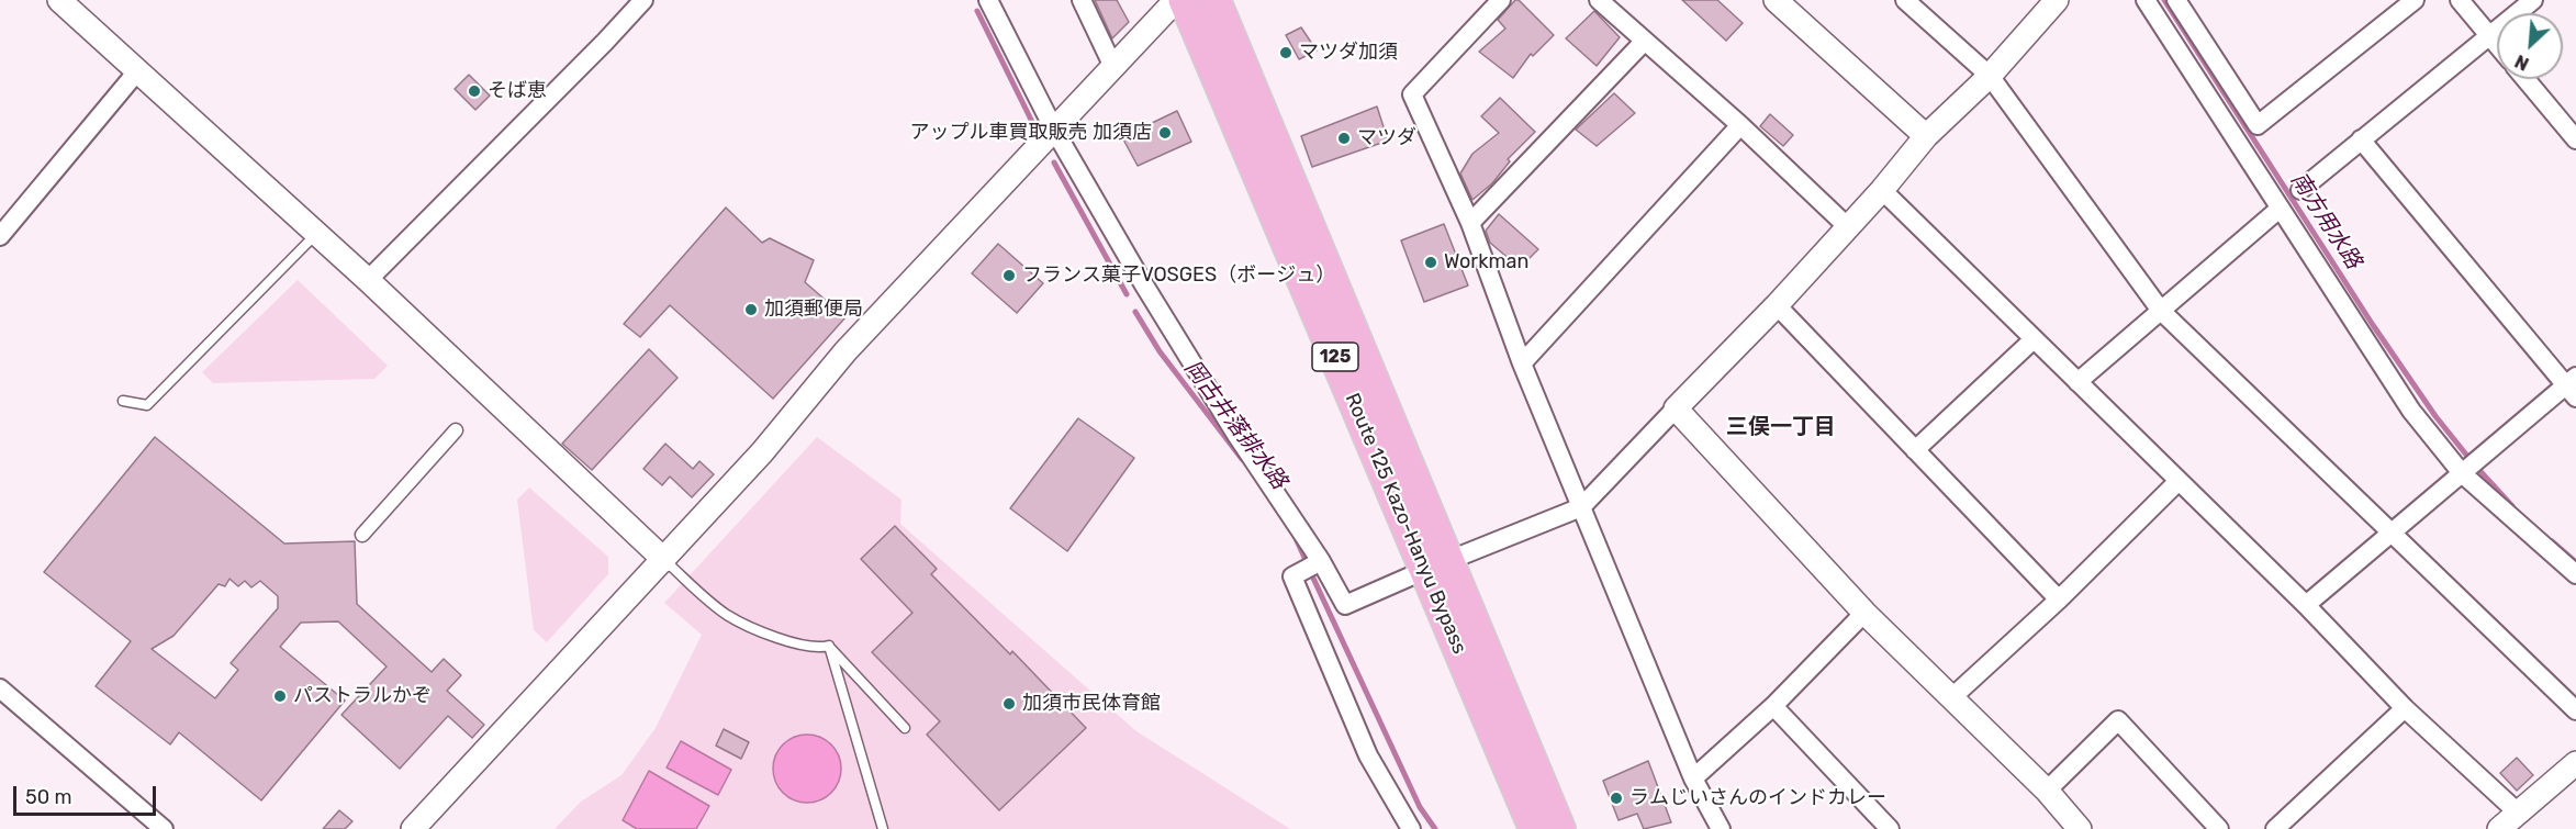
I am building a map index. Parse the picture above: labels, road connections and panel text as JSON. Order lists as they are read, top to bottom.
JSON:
{
  "streets": {
    "highway": ["125", "Route 125 Kazo-Hanyu Bypass"]
  },
  "districts": ["三俣一丁目"],
  "water": ["南方用水路", "岡古井落排水路"],
  "places": [
    "マツダ加須",
    "そば恵",
    "アップル車買取販売 加須店",
    "マツダ",
    "Workman",
    "フランス菓子VOSGES（ボージュ）",
    "加須郵便局",
    "パストラルかぞ",
    "加須市民体育館",
    "ラムじいさんのインドカレー"
  ],
  "scale_bar": "50 m",
  "north": "bottom left"
}
